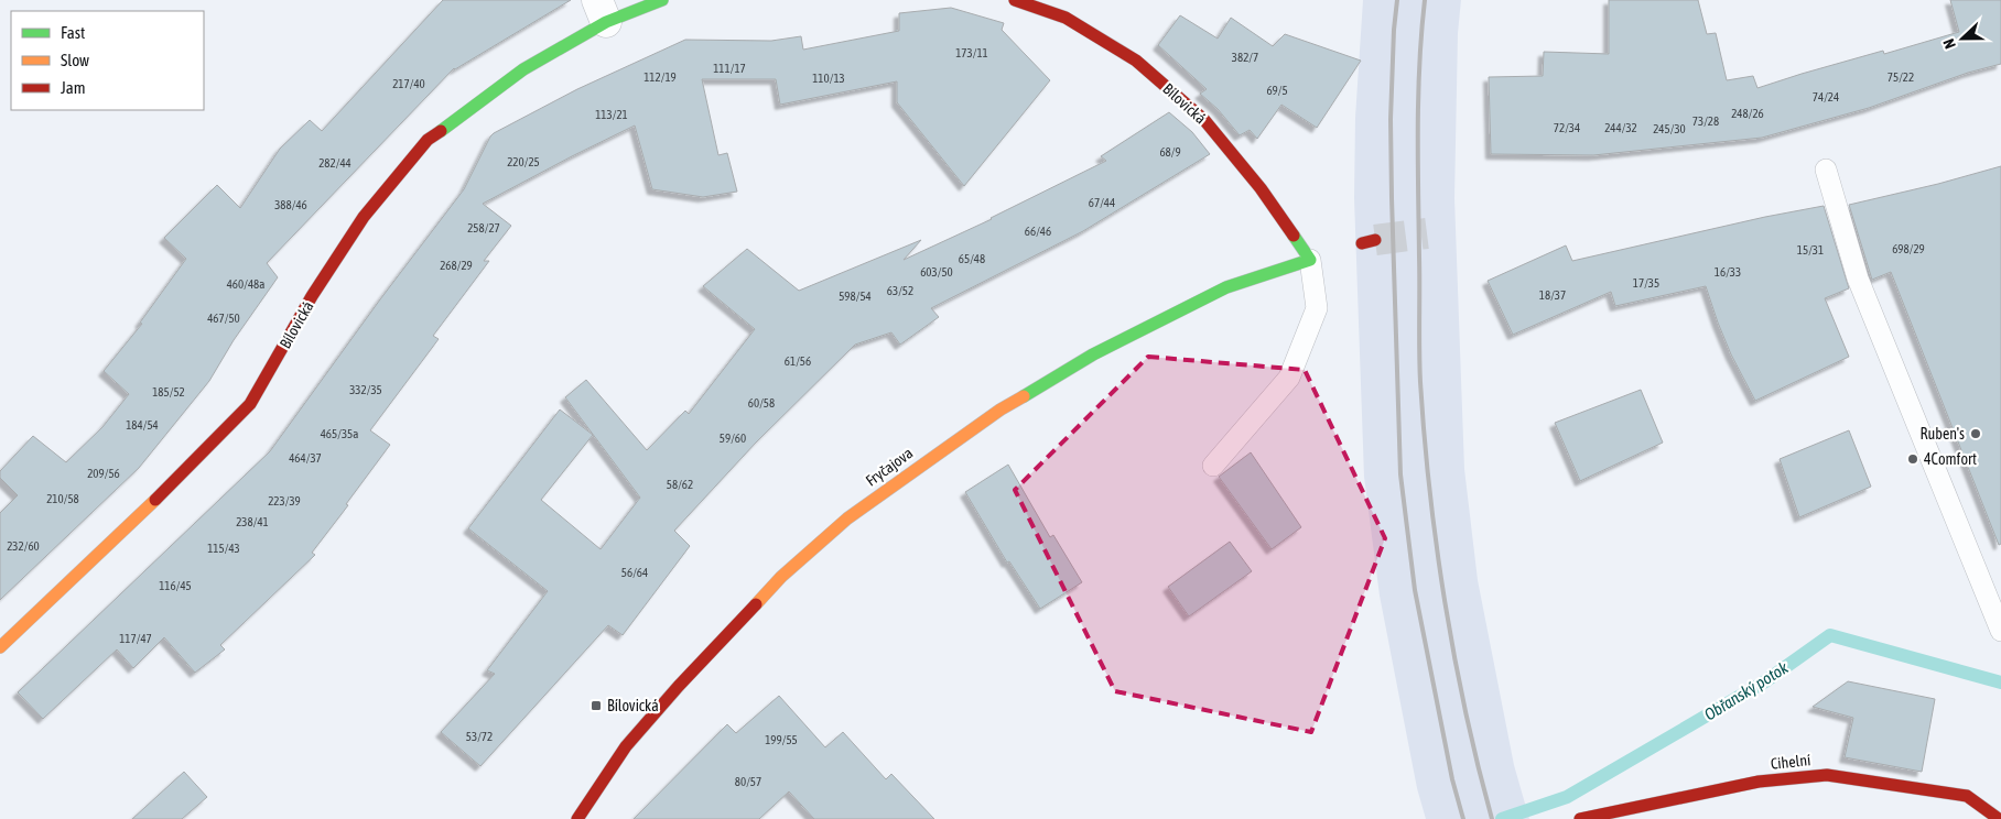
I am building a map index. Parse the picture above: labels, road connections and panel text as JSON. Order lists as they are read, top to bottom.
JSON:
{
  "streets": {
    "street": ["Bílovická", "Fryčajova", "Cihelní"]
  },
  "crossings": [
    ["Bílovická", "Fryčajova"]
  ],
  "water": ["Obřanský potok"],
  "places": {
    "other": ["Ruben's", "4Comfort"],
    "transit": ["Bílovická"]
  },
  "house_numbers": [
    "173/11",
    "382/7",
    "111/17",
    "112/19",
    "75/22",
    "110/13",
    "217/40",
    "69/5",
    "74/24",
    "248/26",
    "113/21",
    "73/28",
    "72/34",
    "244/32",
    "245/30",
    "68/9",
    "220/25",
    "282/44",
    "67/44",
    "388/46",
    "258/27",
    "66/46",
    "698/29",
    "15/31",
    "65/48",
    "268/29",
    "603/50",
    "16/33",
    "17/35",
    "460/48a",
    "63/52",
    "18/37",
    "598/54",
    "467/50",
    "61/56",
    "332/35",
    "185/52",
    "60/58",
    "184/54",
    "465/35a",
    "59/60",
    "464/37",
    "209/56",
    "58/62",
    "210/58",
    "223/39",
    "238/41",
    "232/60",
    "115/43",
    "56/64",
    "116/45",
    "117/47",
    "53/72",
    "199/55",
    "80/57"
  ],
  "legend": ["Fast", "Slow", "Jam"],
  "north": "left"
}
